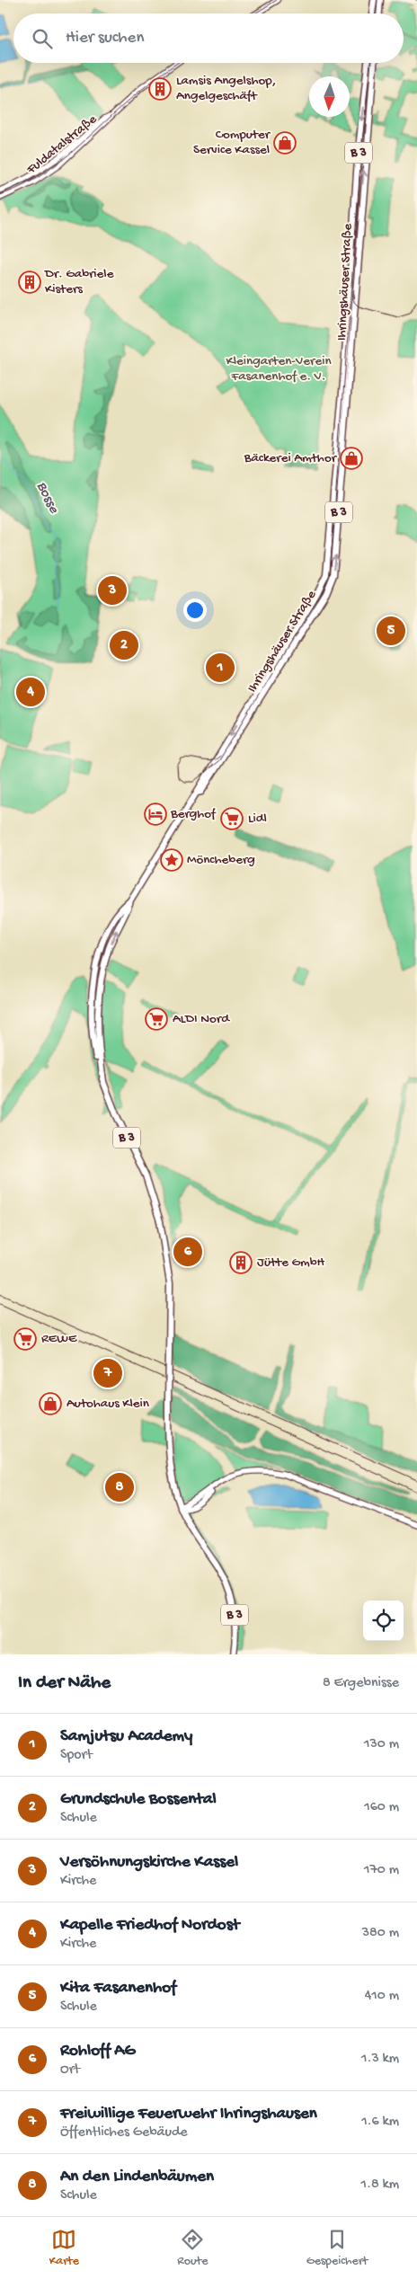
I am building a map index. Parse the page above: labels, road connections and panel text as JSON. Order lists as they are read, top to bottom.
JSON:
{
  "streets": {
    "main road": ["Fuldatalstraße", "B 3", "Ihringshäuser Straße"]
  },
  "crossings": [
    ["B 3", "Ihringshäuser Straße"]
  ],
  "water": ["Bosse"],
  "parks": ["Kleingarten-Verein Fasanenhof e. V."],
  "places": {
    "building": ["Lamsis Angelshop, Angelgeschäft", "Dr. Gabriele Kisters", "Jütte GmbH"],
    "shop": ["Computer Service Kassel", "Bäckerei Amthor", "Autohaus Klein"],
    "hotel": ["Berghof"],
    "supermarket": ["Lidl", "ALDI Nord", "REWE"],
    "place": ["Möncheberg"]
  },
  "north": "bottom",
  "page": {
    "search": "Hier suchen",
    "pins": [
      "3",
      "5",
      "2",
      "1",
      "4",
      "6",
      "7",
      "8"
    ],
    "heading": ["In der Nähe", "8 Ergebnisse"],
    "list": [
      {
        "mark": "1",
        "name": "Samjutsu Academy",
        "note": "Sport",
        "value": "130 m"
      },
      {
        "mark": "2",
        "name": "Grundschule Bossental",
        "note": "Schule",
        "value": "160 m"
      },
      {
        "mark": "3",
        "name": "Versöhnungskirche Kassel",
        "note": "Kirche",
        "value": "170 m"
      },
      {
        "mark": "4",
        "name": "Kapelle Friedhof Nordost",
        "note": "Kirche",
        "value": "380 m"
      },
      {
        "mark": "5",
        "name": "Kita Fasanenhof",
        "note": "Schule",
        "value": "410 m"
      },
      {
        "mark": "6",
        "name": "Rohloff AG",
        "note": "Ort",
        "value": "1.3 km"
      },
      {
        "mark": "7",
        "name": "Freiwillige Feuerwehr Ihringshausen",
        "note": "Öffentliches Gebäude",
        "value": "1.6 km"
      },
      {
        "mark": "8",
        "name": "An den Lindenbäumen",
        "note": "Schule",
        "value": "1.8 km"
      }
    ],
    "nav": ["Karte", "Route", "Gespeichert"]
  }
}
